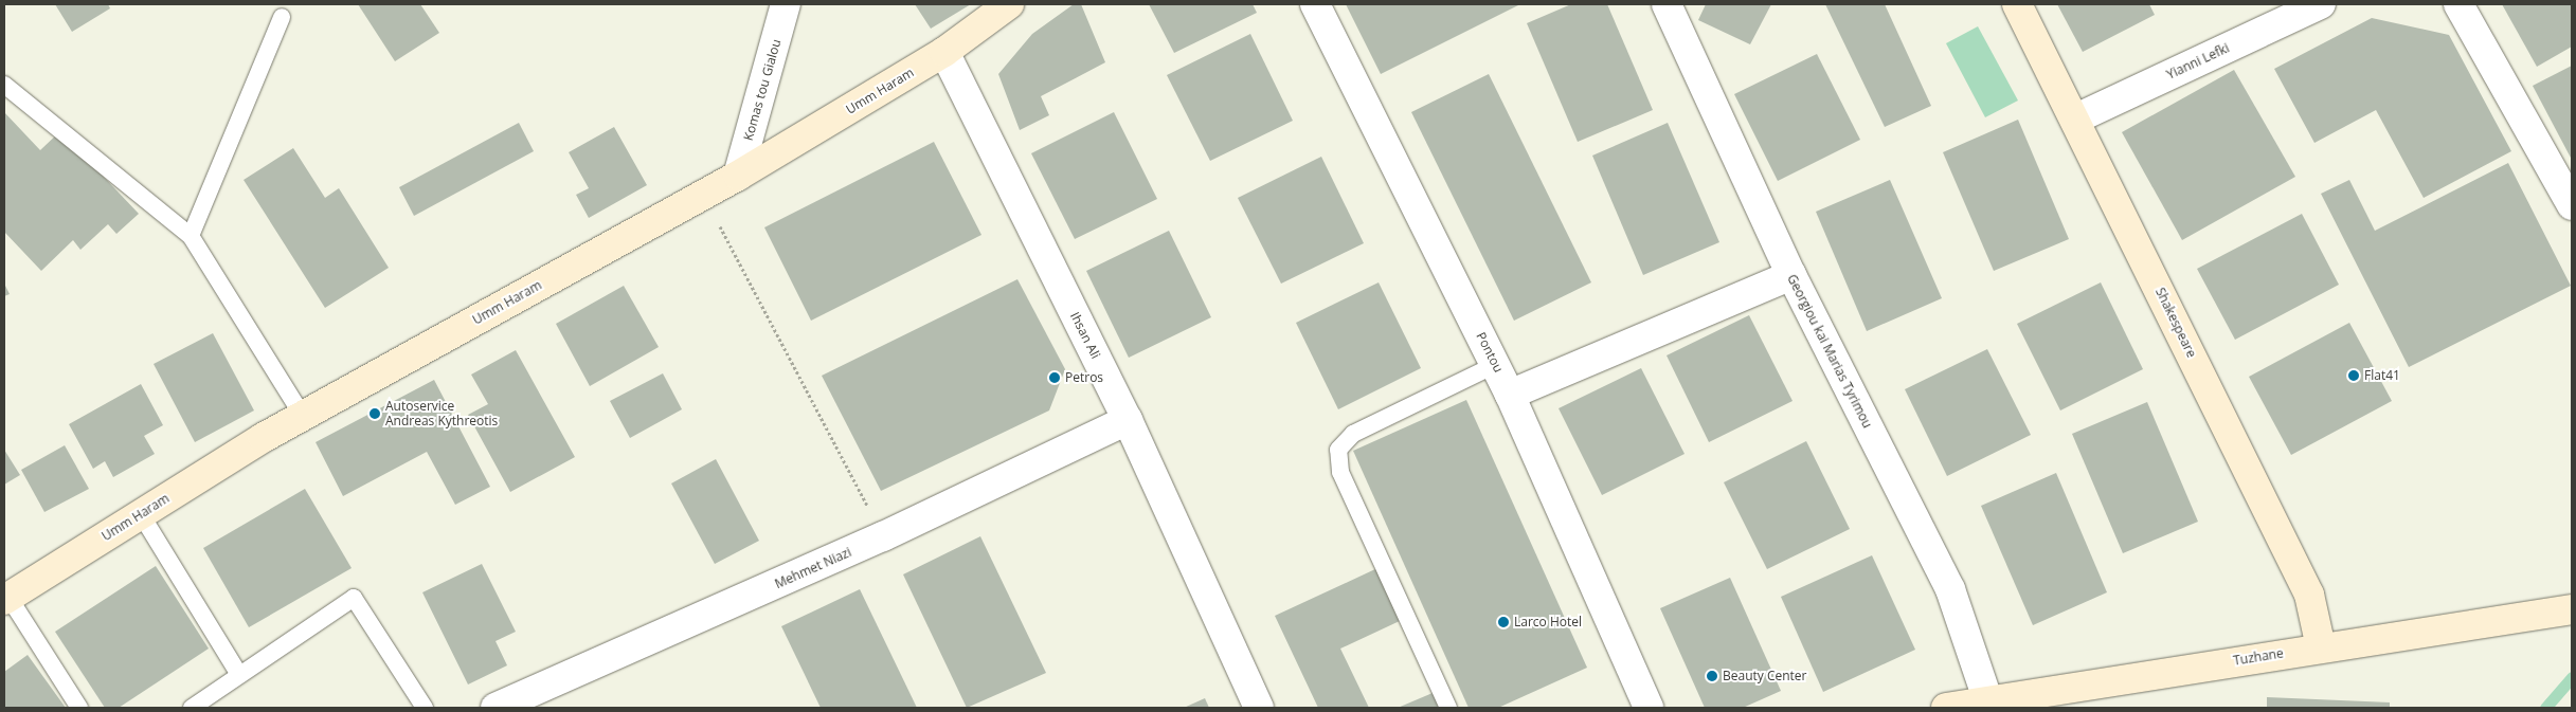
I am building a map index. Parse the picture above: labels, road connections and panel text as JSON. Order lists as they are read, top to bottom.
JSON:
{
  "streets": {
    "street": [
      "Yianni Lefki",
      "Komas tou Gialou",
      "Umm Haram",
      "Shakespeare",
      "Ihsan Ali",
      "Georgiou kai Marias Tyrimou",
      "Pontou",
      "Mehmet Niazi",
      "Tuzhane"
    ]
  },
  "crossings": [
    ["Yianni Lefki", "Shakespeare"],
    ["Komas tou Gialou", "Umm Haram"],
    ["Umm Haram", "Ihsan Ali"],
    ["Shakespeare", "Tuzhane"],
    ["Ihsan Ali", "Mehmet Niazi"],
    ["Georgiou kai Marias Tyrimou", "Tuzhane"]
  ],
  "places": [
    "Flat41",
    "Petros",
    "Autoservice Andreas Kythreotis",
    "Larco Hotel",
    "Beauty Center"
  ]
}
